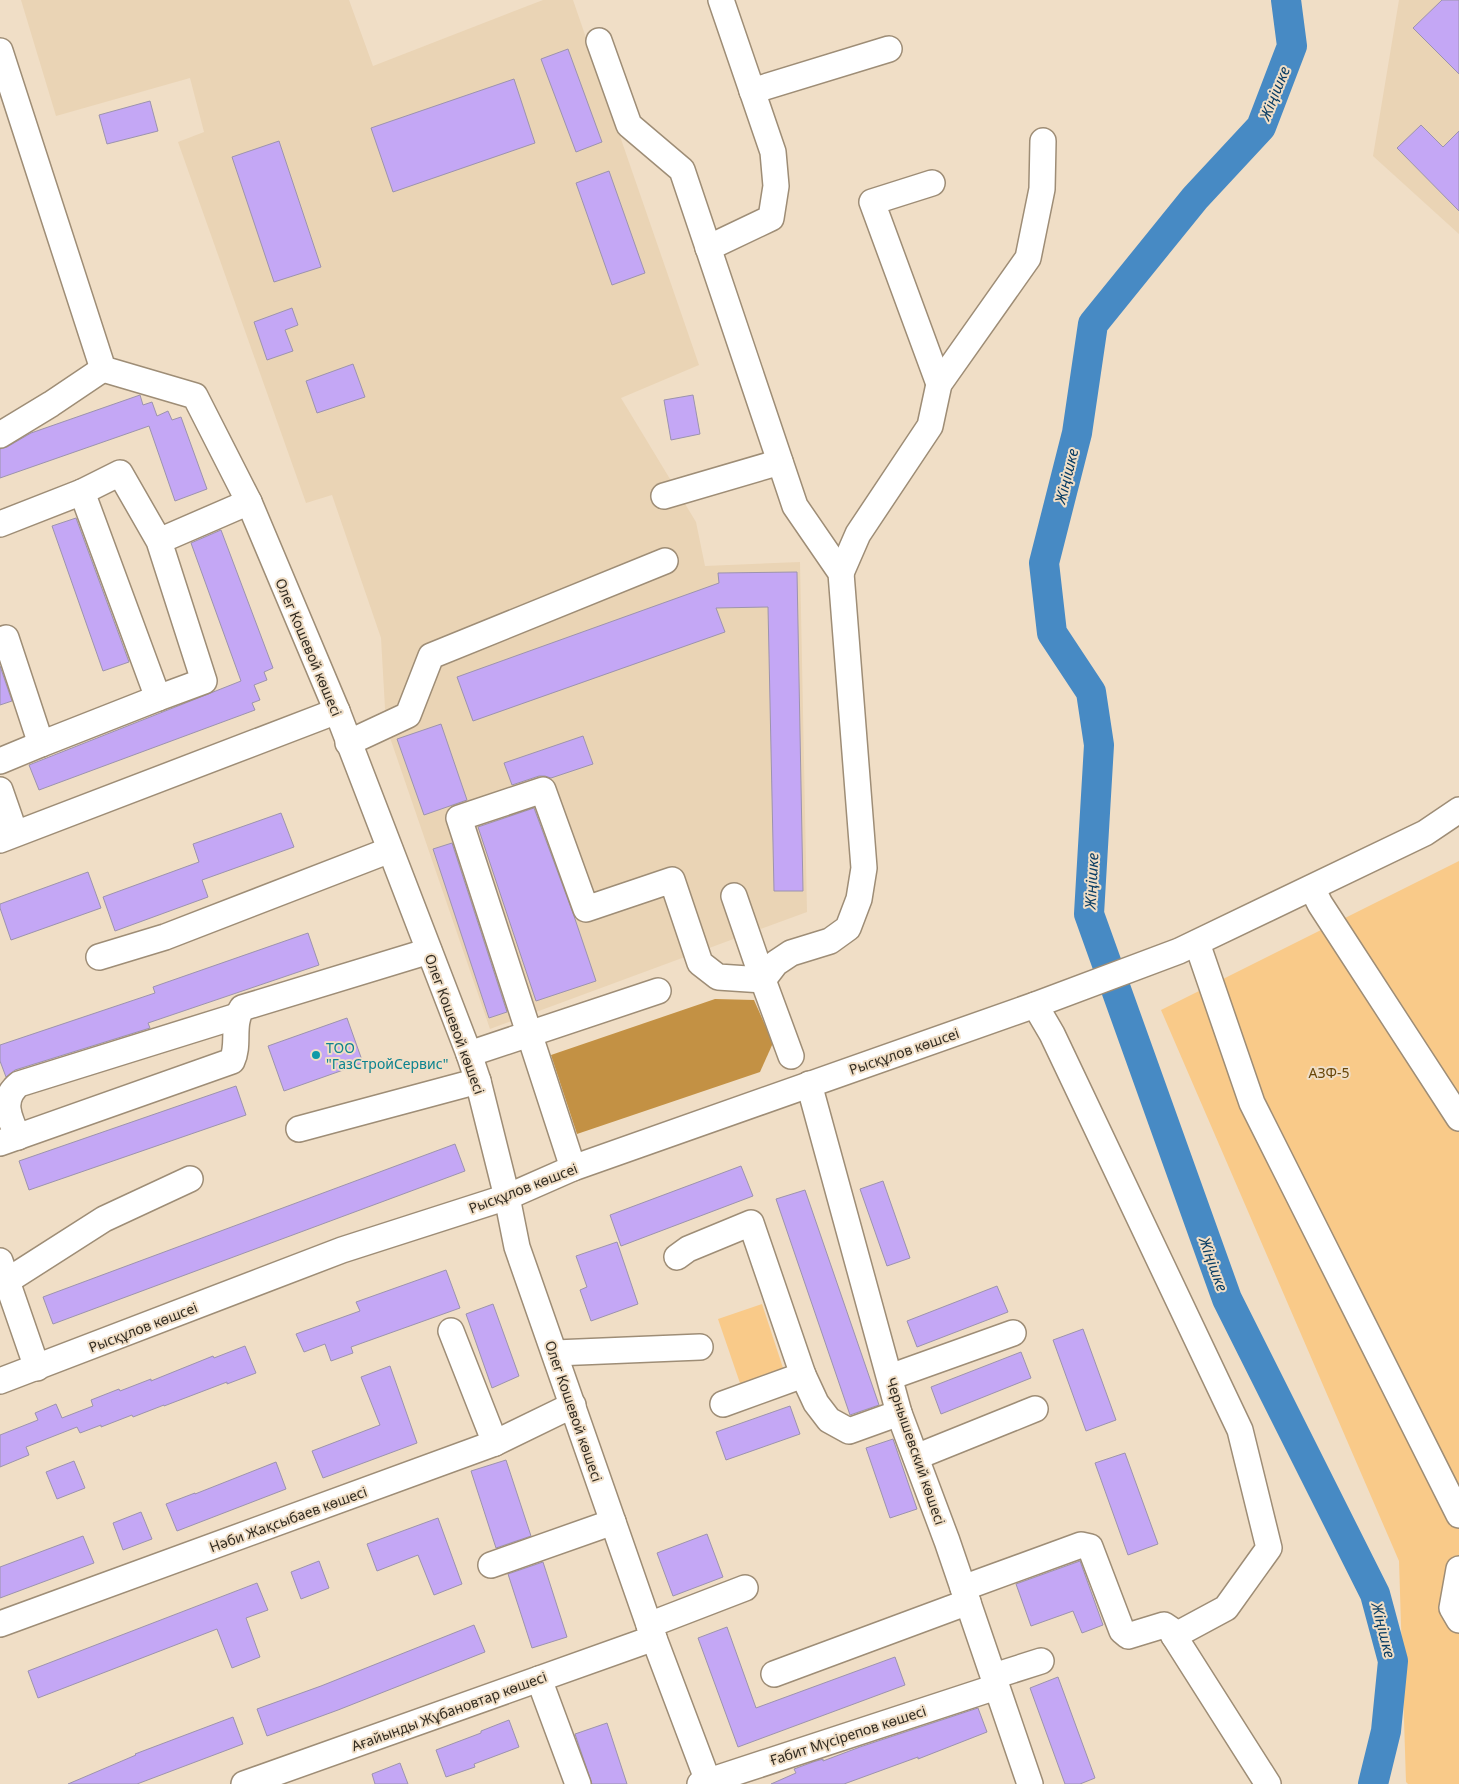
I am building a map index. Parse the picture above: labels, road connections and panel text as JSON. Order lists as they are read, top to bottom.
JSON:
{
  "streets": {
    "street": [
      "Олег Кошевой көшесі",
      "Рысқұлов көшсеі",
      "Чернышевский көшесі",
      "Нәби Жақсыбаев көшесі",
      "Ағайынды Жұбановтар көшесі",
      "Ғабит Мүсірепов көшесі"
    ]
  },
  "crossings": [
    ["Олег Кошевой көшесі", "Рысқұлов көшсеі"],
    ["Олег Кошевой көшесі", "Нәби Жақсыбаев көшесі"],
    ["Олег Кошевой көшесі", "Ағайынды Жұбановтар көшесі"],
    ["Олег Кошевой көшесі", "Ғабит Мүсірепов көшесі"],
    ["Рысқұлов көшсеі", "Чернышевский көшесі"],
    ["Чернышевский көшесі", "Ғабит Мүсірепов көшесі"]
  ],
  "water": ["Жіңішке"],
  "parks": ["АЗФ-5"],
  "places": ["ТОО \"ГазСтройСервис\""]
}
